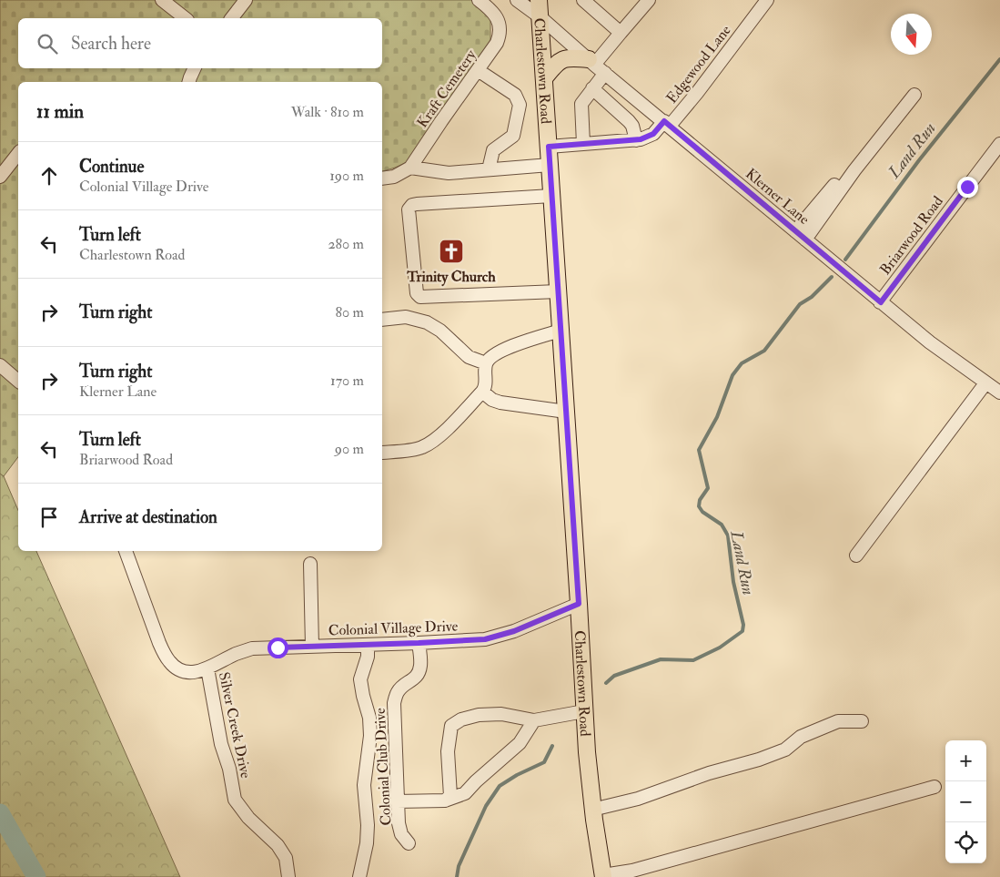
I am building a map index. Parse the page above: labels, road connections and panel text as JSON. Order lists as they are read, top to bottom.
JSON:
{
  "streets": {
    "main road": ["Charlestown Road"],
    "street": [
      "Edgewood Lane",
      "Kraft Cemetery",
      "Klerner Lane",
      "Briarwood Road",
      "Colonial Village Drive",
      "Silver Creek Drive",
      "Colonial Club Drive"
    ]
  },
  "crossings": [
    ["Edgewood Lane", "Klerner Lane"],
    ["Charlestown Road", "Klerner Lane"],
    ["Charlestown Road", "Colonial Village Drive"],
    ["Klerner Lane", "Briarwood Road"],
    ["Colonial Village Drive", "Silver Creek Drive"],
    ["Colonial Village Drive", "Colonial Club Drive"]
  ],
  "water": ["Land Run"],
  "places": {
    "church": ["Trinity Church"]
  },
  "north": "bottom",
  "page": {
    "search": "Search here",
    "heading": ["11 min", "Walk · 810 m"],
    "list": [
      ["Continue", "Colonial Village Drive", "190 m"],
      ["Turn left", "Charlestown Road", "280 m"],
      ["Turn right", "80 m"],
      ["Turn right", "Klerner Lane", "170 m"],
      ["Turn left", "Briarwood Road", "90 m"],
      "Arrive at destination"
    ],
    "map_buttons": ["+", "−"]
  }
}
